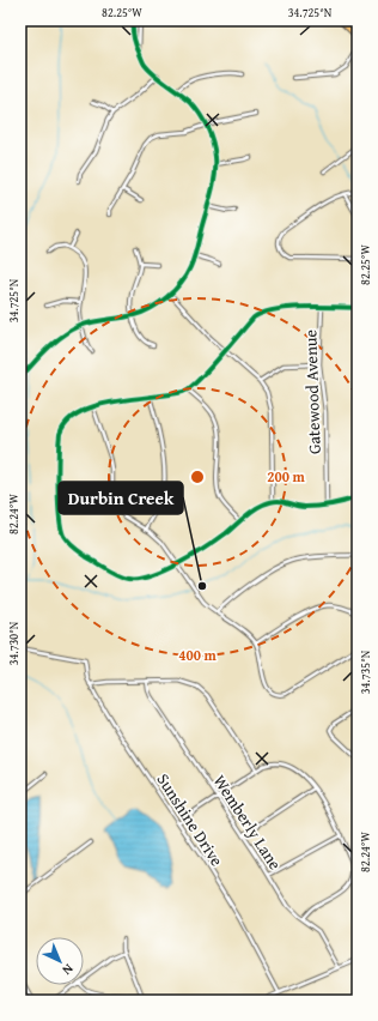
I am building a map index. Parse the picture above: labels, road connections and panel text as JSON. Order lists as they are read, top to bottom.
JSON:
{
  "streets": {
    "street": ["Gatewood Avenue", "Sunshine Drive", "Wemberly Lane"]
  },
  "places": ["Durbin Creek"],
  "north": "bottom right",
  "coordinates": [
    "82.25°W",
    "34.725°N",
    "82.24°W",
    "34.730°N",
    "34.735°N"
  ],
  "rings": ["200 m", "400 m"]
}
